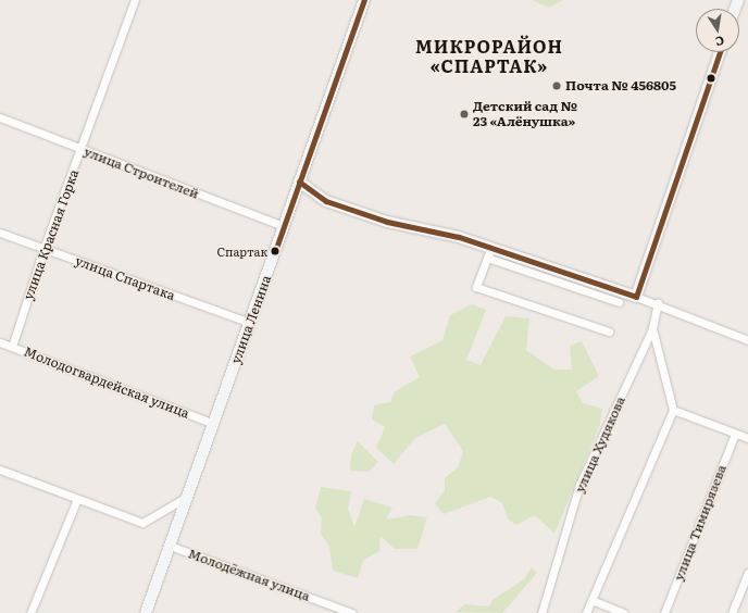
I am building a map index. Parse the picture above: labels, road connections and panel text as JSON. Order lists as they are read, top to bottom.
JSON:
{
  "streets": {
    "main road": ["улица Ленина"],
    "street": [
      "улица Строителей",
      "улица Красная Горка",
      "улица Спартака",
      "Молодогвардейская улица",
      "улица Худякова",
      "улица Тимирязева",
      "Молодёжная улица"
    ]
  },
  "crossings": [
    ["улица Строителей", "улица Красная Горка"],
    ["улица Строителей", "улица Ленина"],
    ["улица Красная Горка", "улица Спартака"],
    ["улица Красная Горка", "Молодогвардейская улица"],
    ["улица Спартака", "улица Ленина"],
    ["улица Ленина", "Молодогвардейская улица"],
    ["улица Ленина", "Молодёжная улица"]
  ],
  "districts": ["МИКРОРАЙОН «СПАРТАК»"],
  "places": ["Почта № 456805", "Детский сад № 23 «Алёнушка»", "Спартак"],
  "north": "bottom"
}
